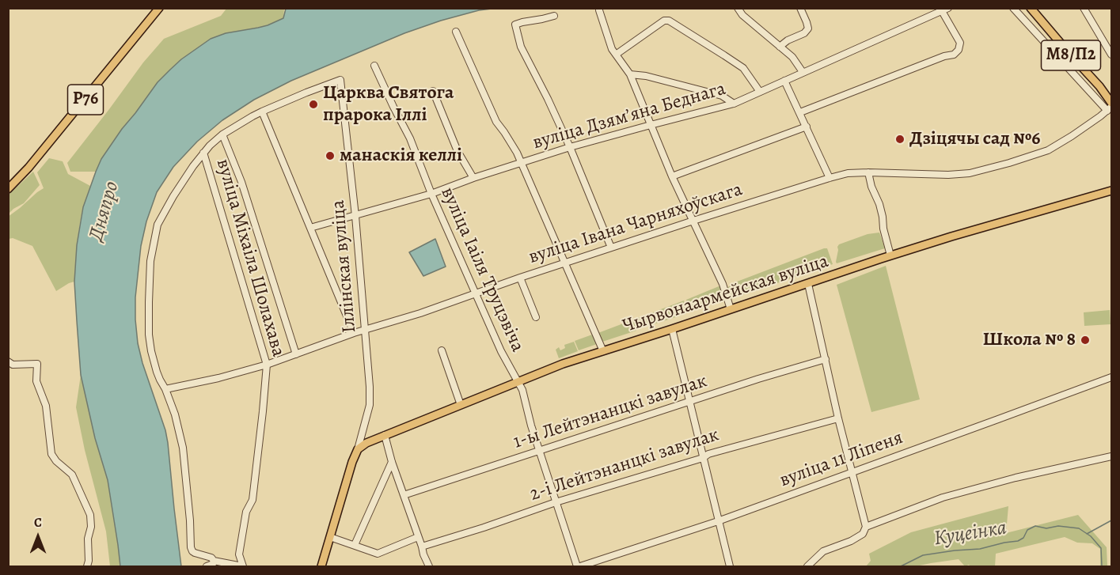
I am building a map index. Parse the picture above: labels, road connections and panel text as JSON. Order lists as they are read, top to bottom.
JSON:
{
  "streets": {
    "main road": ["М8/П2", "Р76", "Чырвонаармейская вуліца"],
    "street": [
      "вуліца Дзямʼяна Беднага",
      "вуліца Івана Чарняхоўскага",
      "вуліца Міхаіла Шолахава",
      "Іллінская вуліца",
      "вуліца Іаіля Труцэвіча",
      "1-ы Лейтэнанцкі завулак",
      "вуліца 11 Ліпеня",
      "2-і Лейтэнанцкі завулак"
    ]
  },
  "crossings": [
    ["М8/П2", "вуліца Івана Чарняхоўскага"],
    ["вуліца Дзямʼяна Беднага", "Іллінская вуліца"],
    ["вуліца Дзямʼяна Беднага", "вуліца Іаіля Труцэвіча"],
    ["вуліца Івана Чарняхоўскага", "вуліца Міхаіла Шолахава"],
    ["вуліца Івана Чарняхоўскага", "Іллінская вуліца"],
    ["вуліца Івана Чарняхоўскага", "вуліца Іаіля Труцэвіча"],
    ["Іллінская вуліца", "Чырвонаармейская вуліца"],
    ["вуліца Іаіля Труцэвіча", "Чырвонаармейская вуліца"],
    ["вуліца Іаіля Труцэвіча", "1-ы Лейтэнанцкі завулак"],
    ["вуліца Іаіля Труцэвіча", "вуліца 11 Ліпеня"],
    ["вуліца Іаіля Труцэвіча", "2-і Лейтэнанцкі завулак"]
  ],
  "water": ["Дняпро", "Куцеінка"],
  "places": [
    "Царква Святога прарока Іллі",
    "Дзіцячы сад №6",
    "манаскія келлі",
    "Школа № 8"
  ],
  "north": "top"
}
